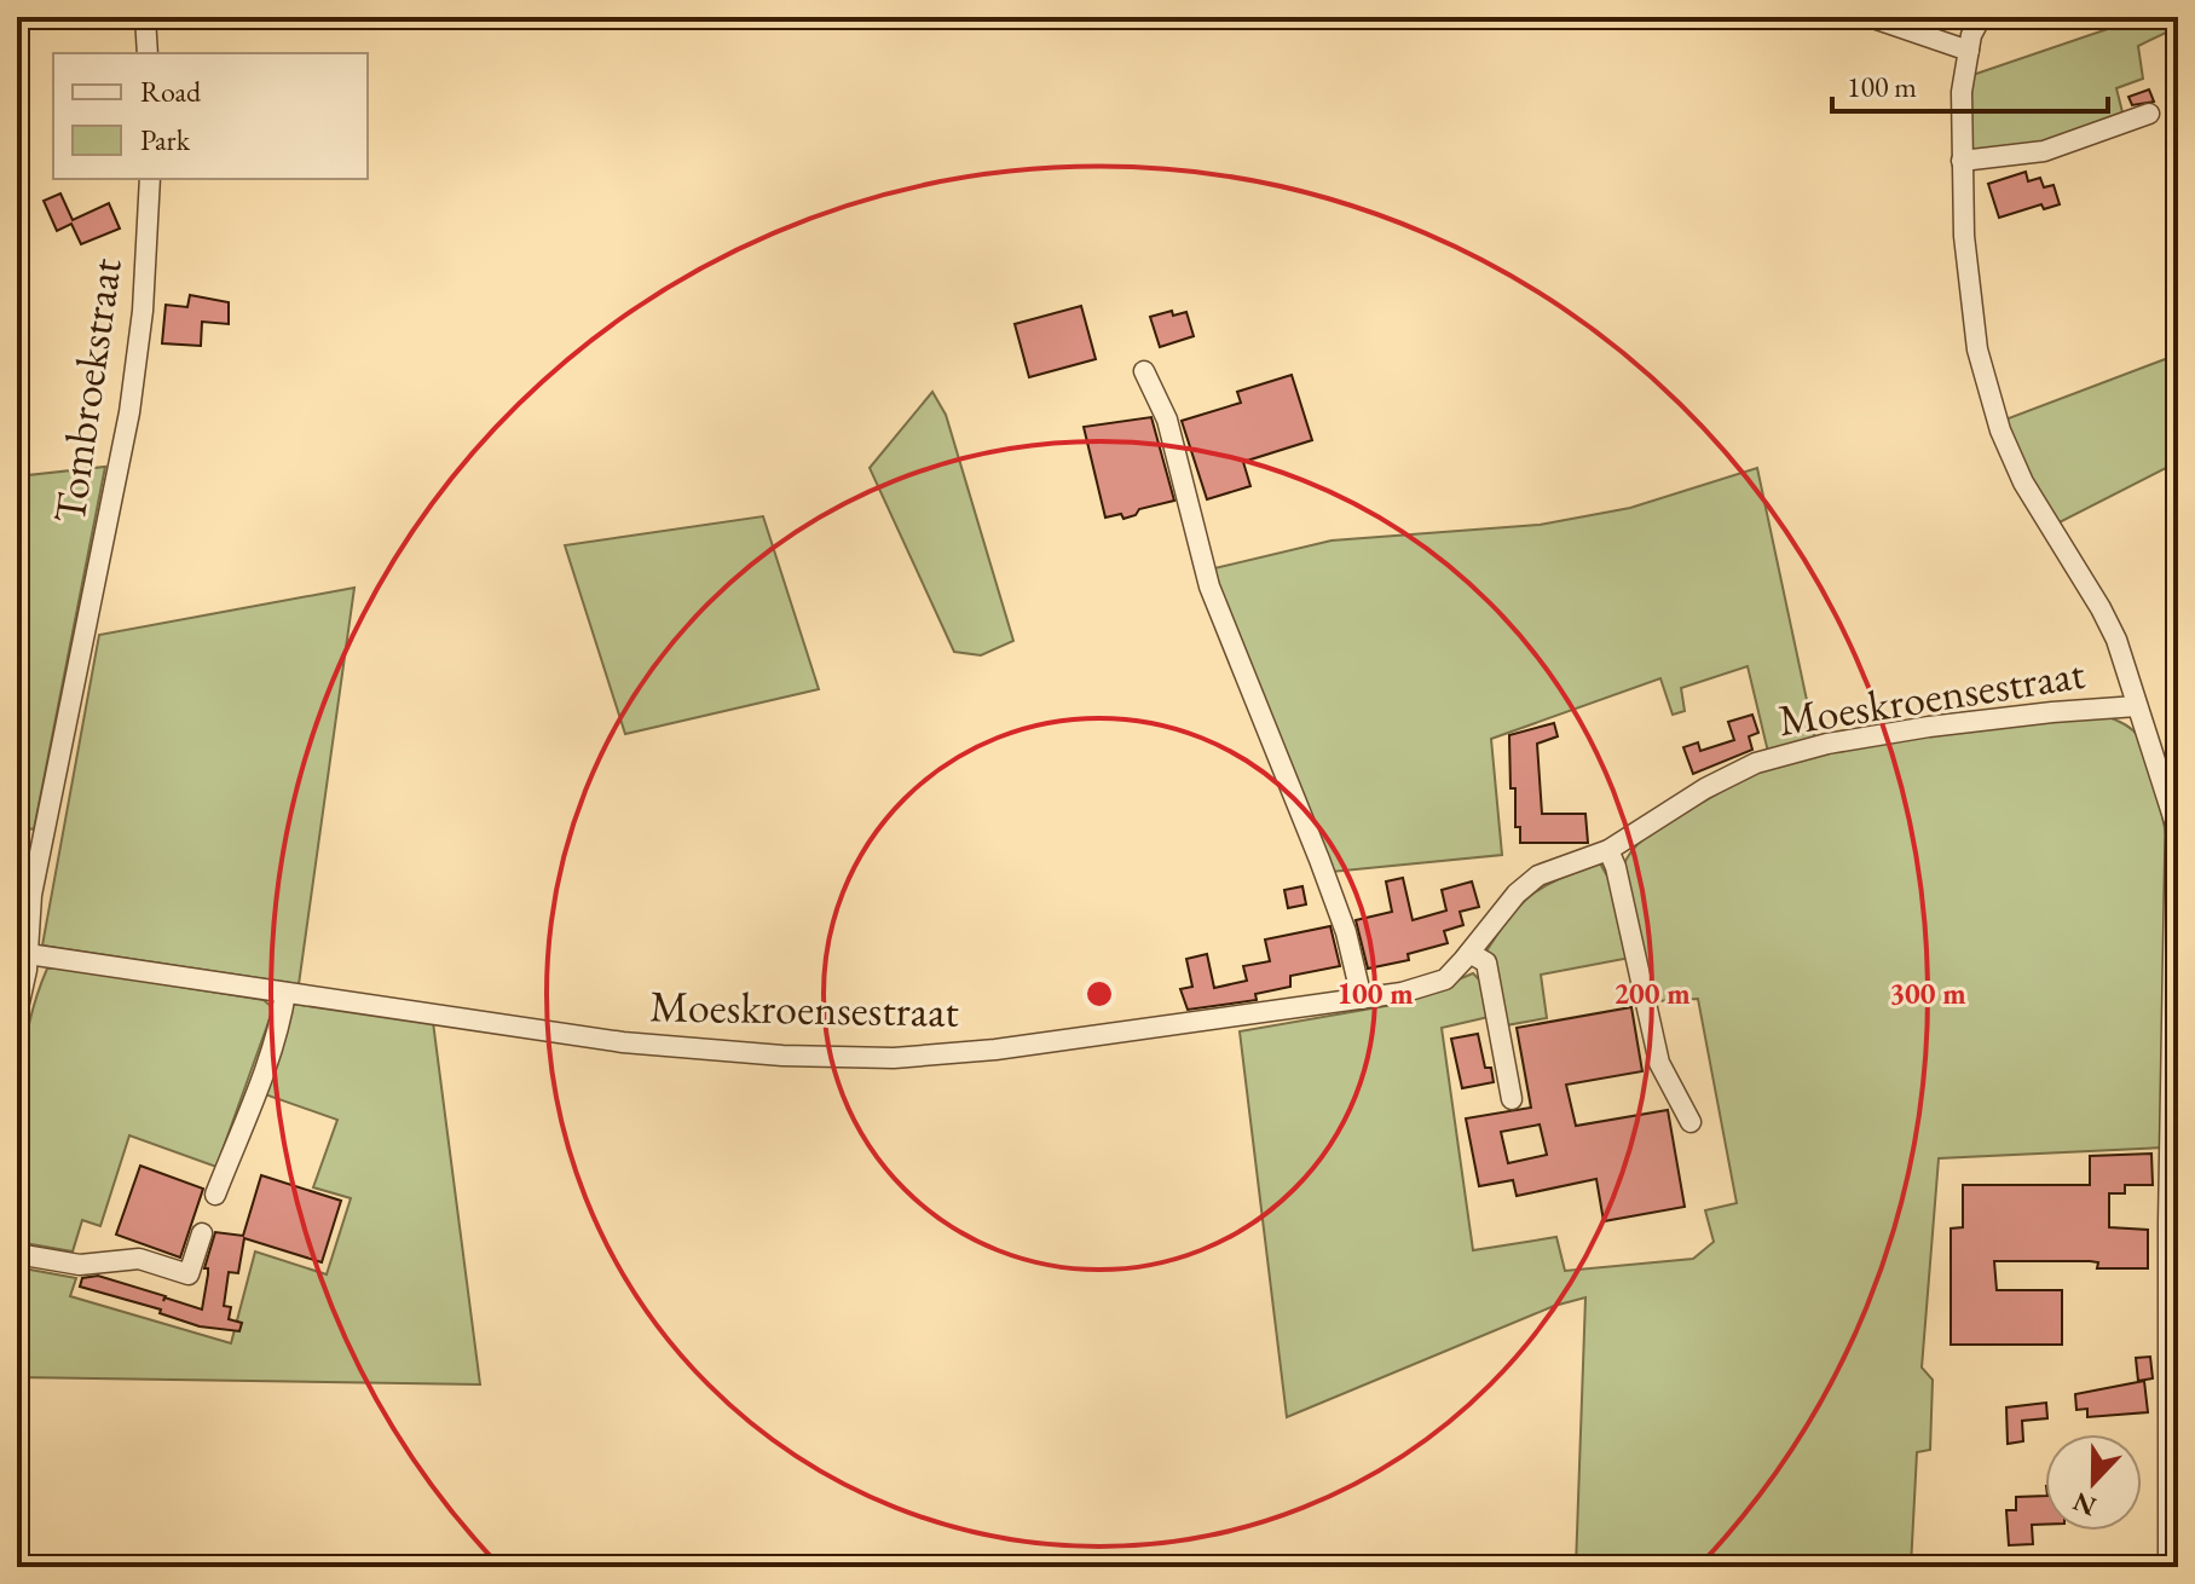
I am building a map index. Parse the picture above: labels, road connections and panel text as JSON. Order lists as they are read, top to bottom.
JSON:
{
  "streets": {
    "street": ["Tombroekstraat", "Moeskroensestraat"]
  },
  "crossings": [
    ["Tombroekstraat", "Moeskroensestraat"]
  ],
  "legend": ["Road", "Park"],
  "scale_bar": "100 m",
  "north": "bottom",
  "rings": ["100 m", "200 m", "300 m"]
}
